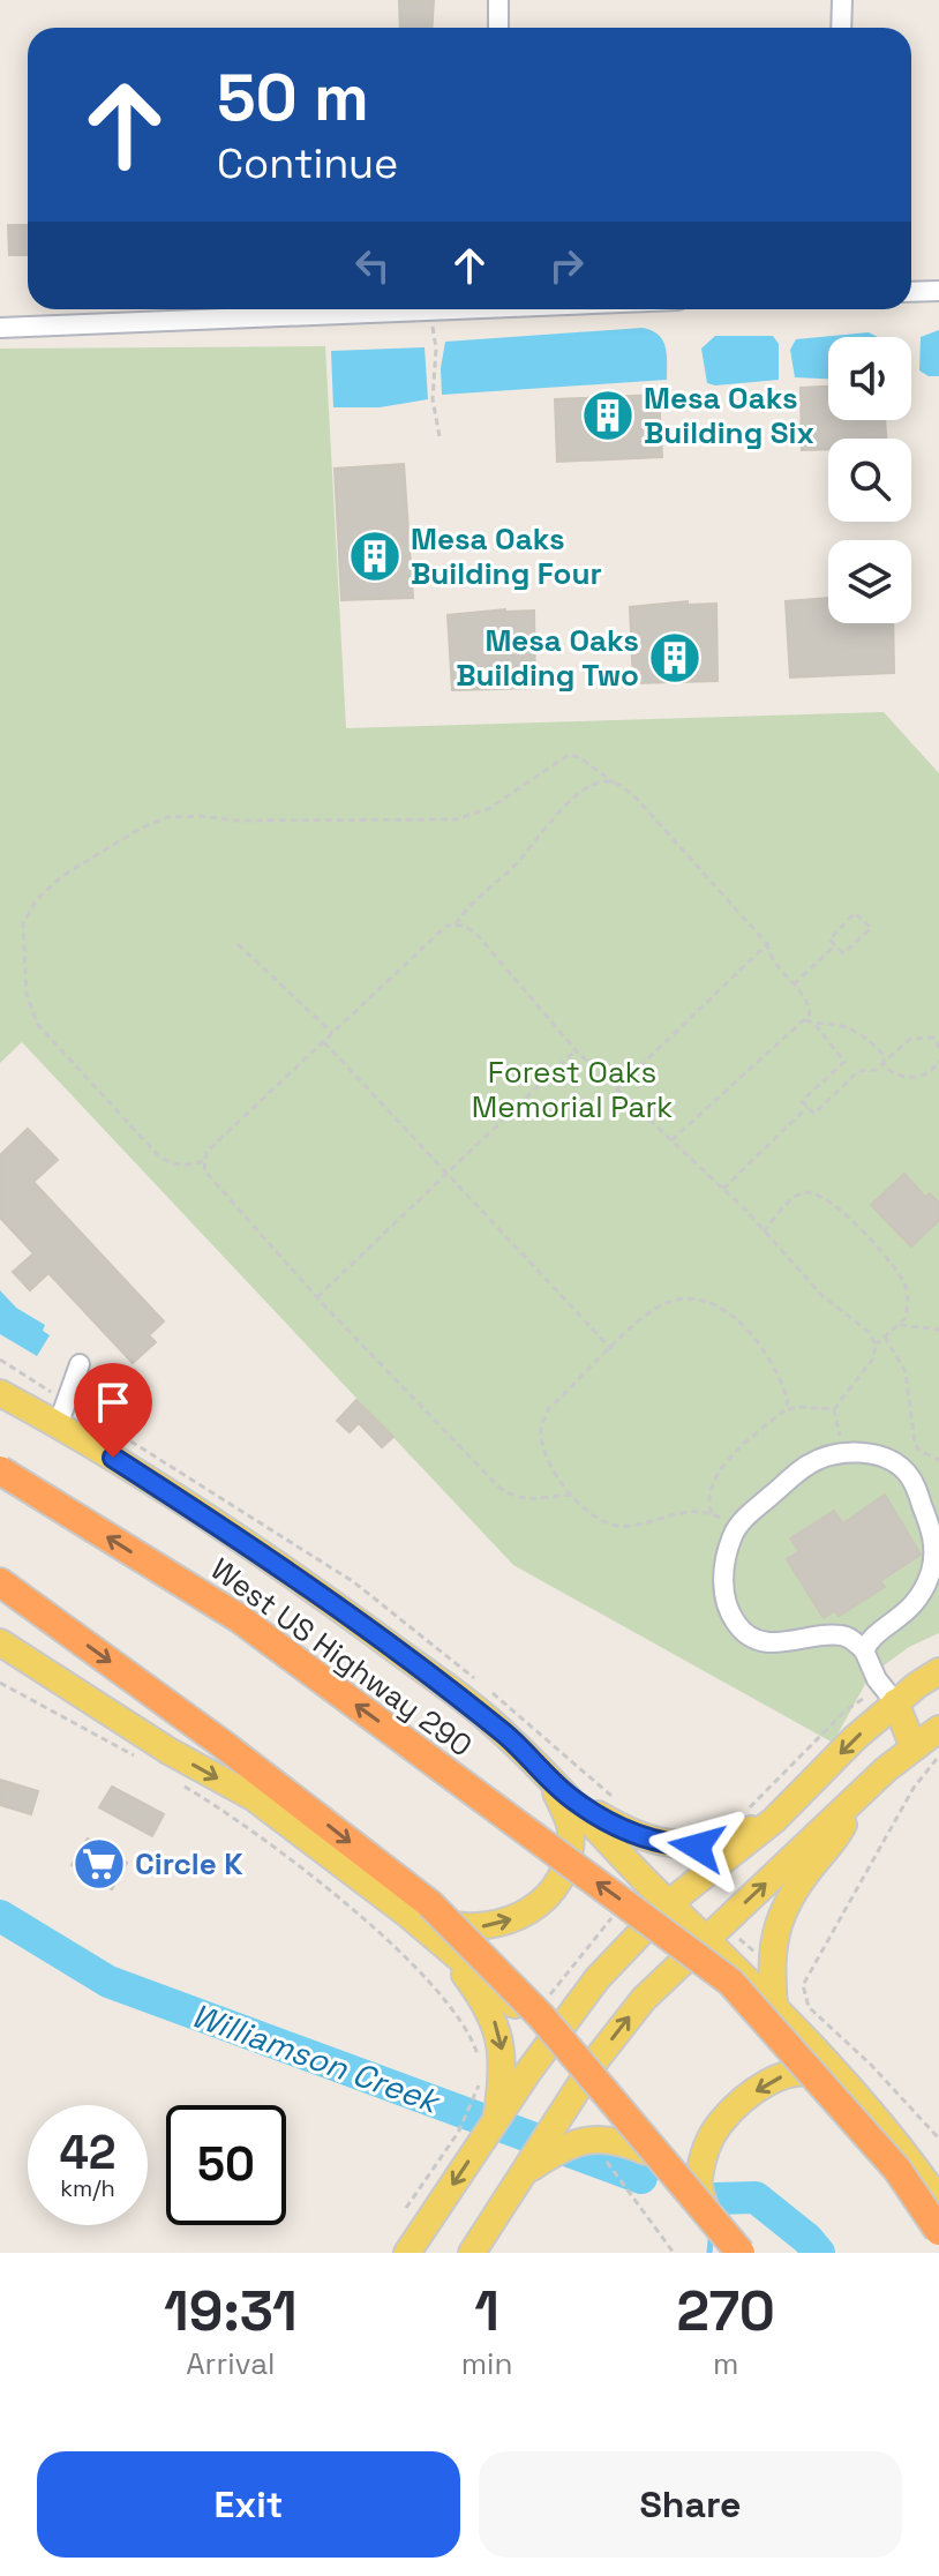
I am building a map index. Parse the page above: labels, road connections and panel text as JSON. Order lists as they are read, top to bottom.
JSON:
{
  "streets": {
    "highway": ["West US Highway 290"]
  },
  "water": ["Williamson Creek"],
  "parks": ["Forest Oaks Memorial Park"],
  "places": {
    "building": ["Mesa Oaks Building Six", "Mesa Oaks Building Four", "Mesa Oaks Building Two"],
    "supermarket": ["Circle K"]
  },
  "page": {
    "turn": ["50 m", "Continue"],
    "speed": "42 km/h",
    "limit": "50",
    "eta": [
      "19:31",
      "Arrival",
      "1",
      "min",
      "270",
      "m"
    ],
    "buttons": ["Exit", "Share"]
  }
}
